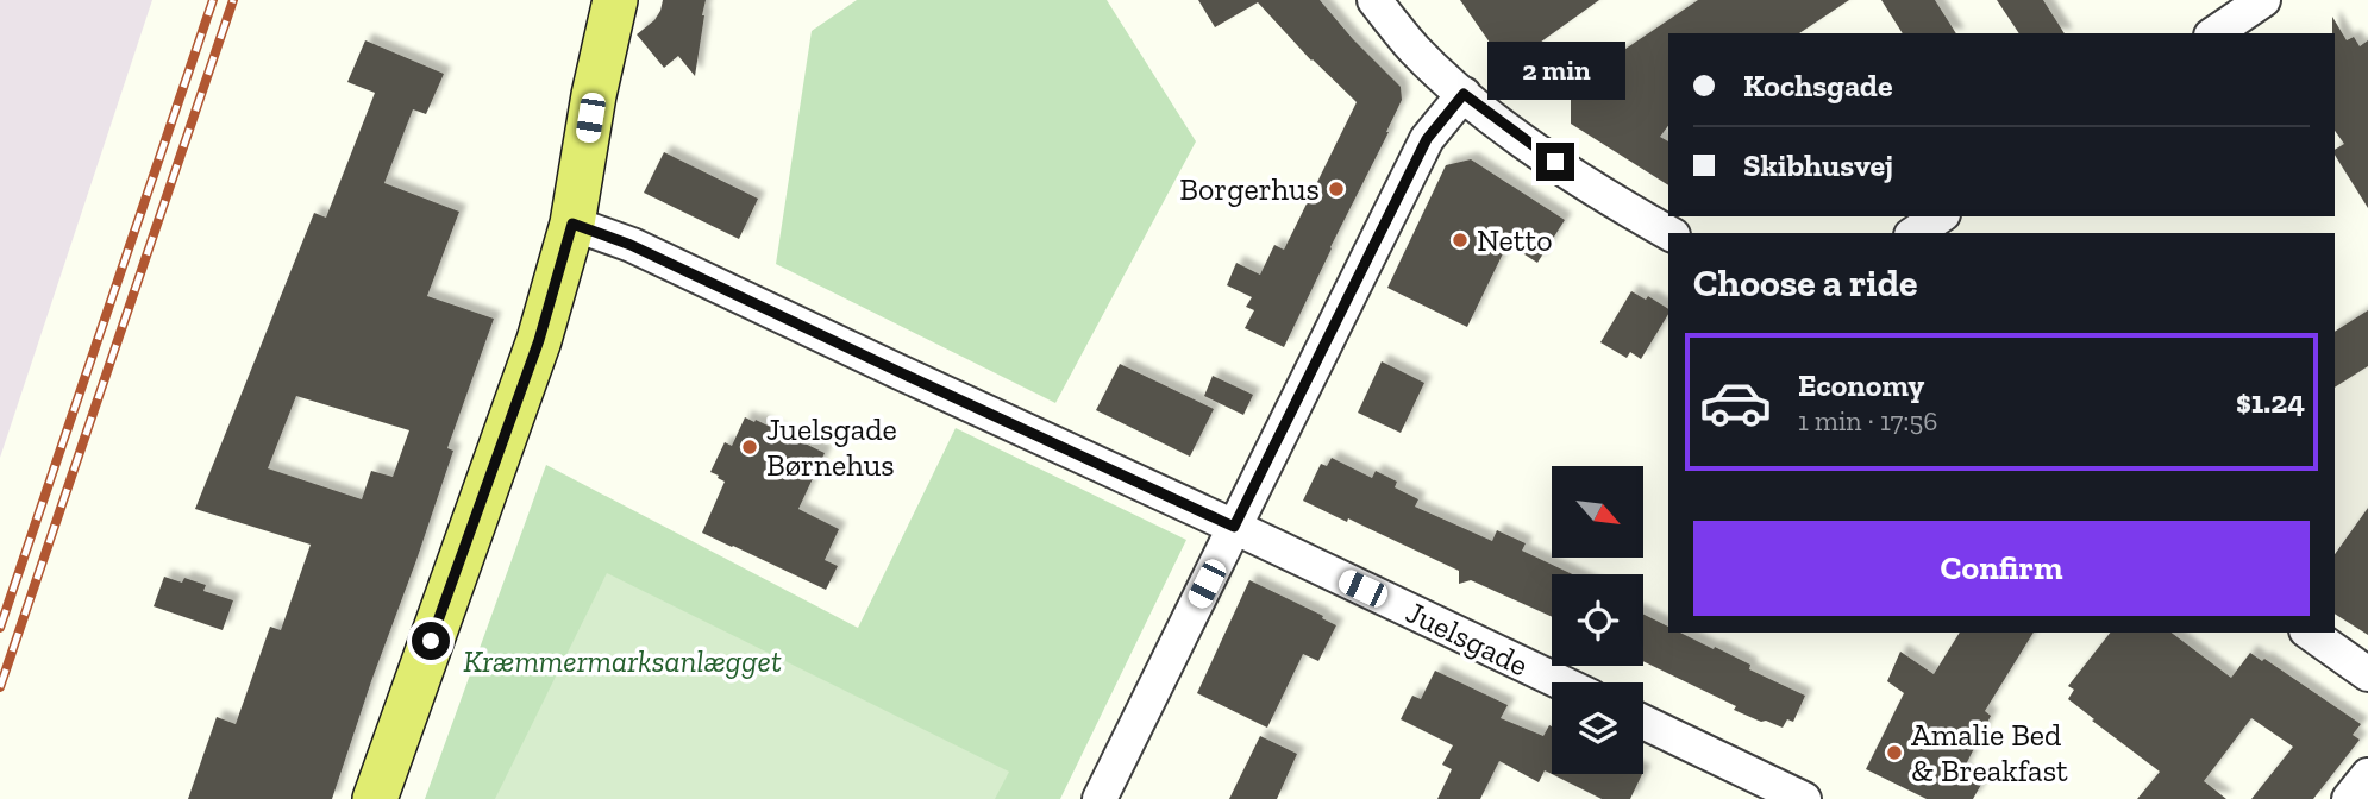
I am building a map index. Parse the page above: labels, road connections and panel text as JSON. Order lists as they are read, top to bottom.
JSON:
{
  "streets": {
    "street": ["Juelsgade"]
  },
  "parks": ["Kræmmermarksanlægget"],
  "places": [
    "Borgerhus",
    "Netto",
    "Juelsgade Børnehus",
    "Amalie Bed & Breakfast"
  ],
  "north": "bottom right",
  "page": {
    "banner": ["Kochsgade", "Skibhusvej"],
    "bubble": "2 min",
    "heading": "Choose a ride",
    "list": [
      {
        "name": "Economy",
        "note": "1 min · 17:56",
        "value": "$1.24"
      }
    ],
    "buttons": "Confirm"
  }
}
